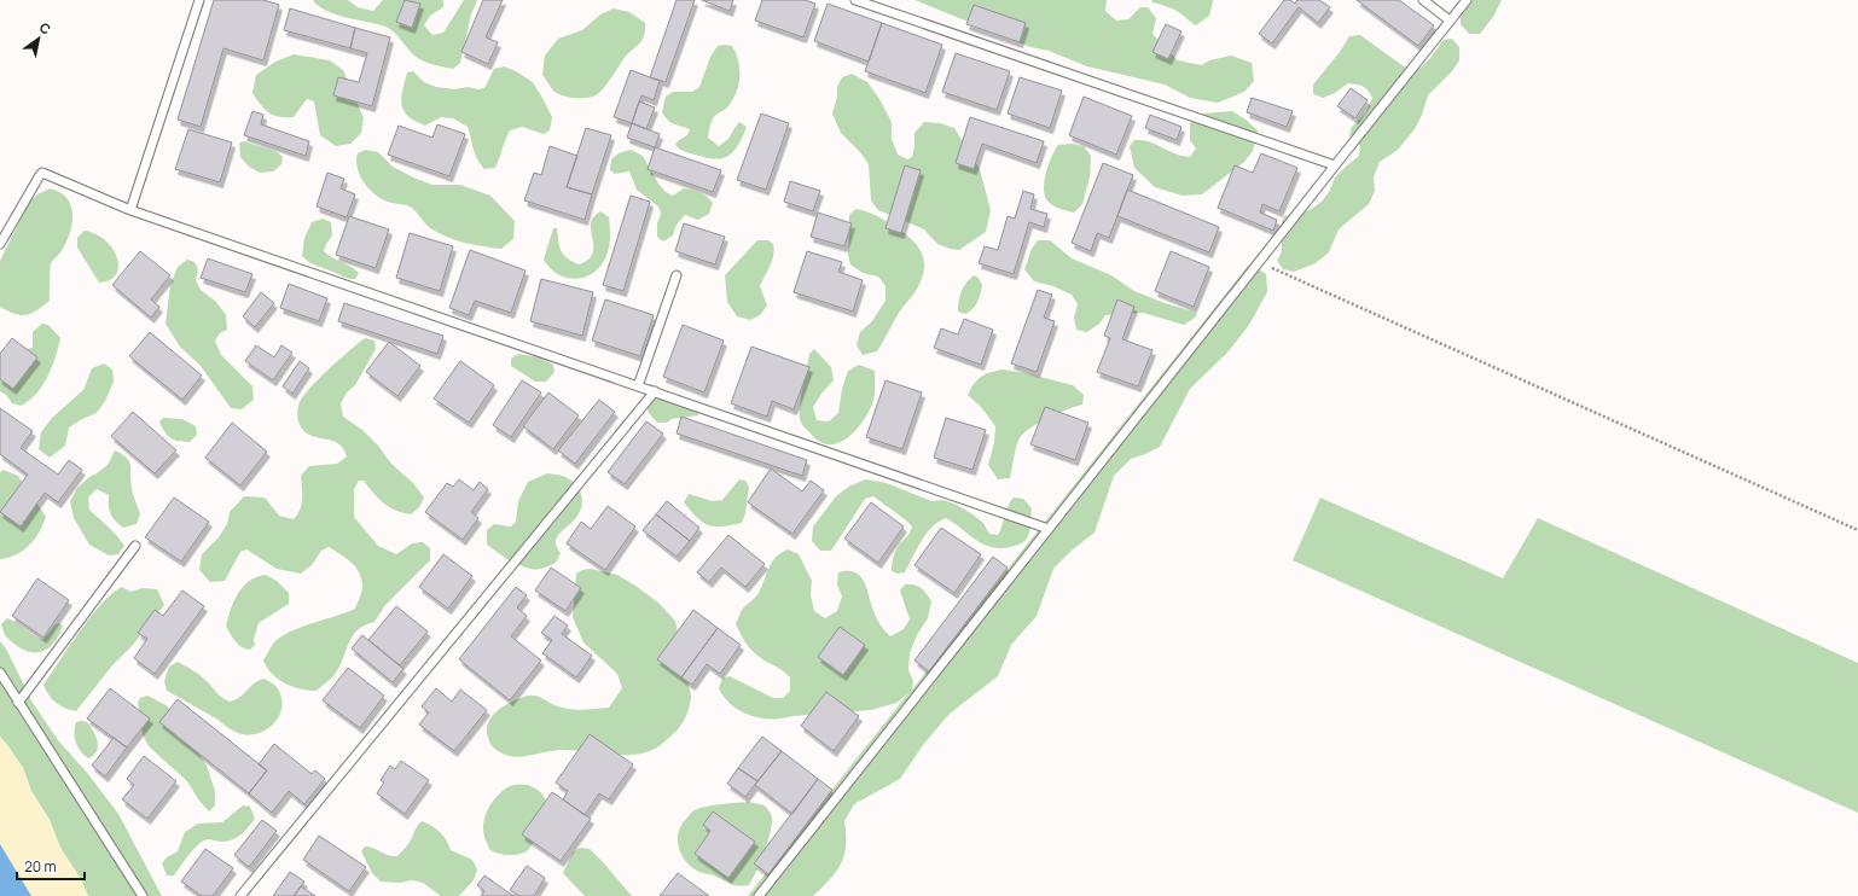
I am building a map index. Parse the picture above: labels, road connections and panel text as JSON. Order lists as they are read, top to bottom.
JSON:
{
  "scale_bar": "20 m",
  "north": "top right"
}
